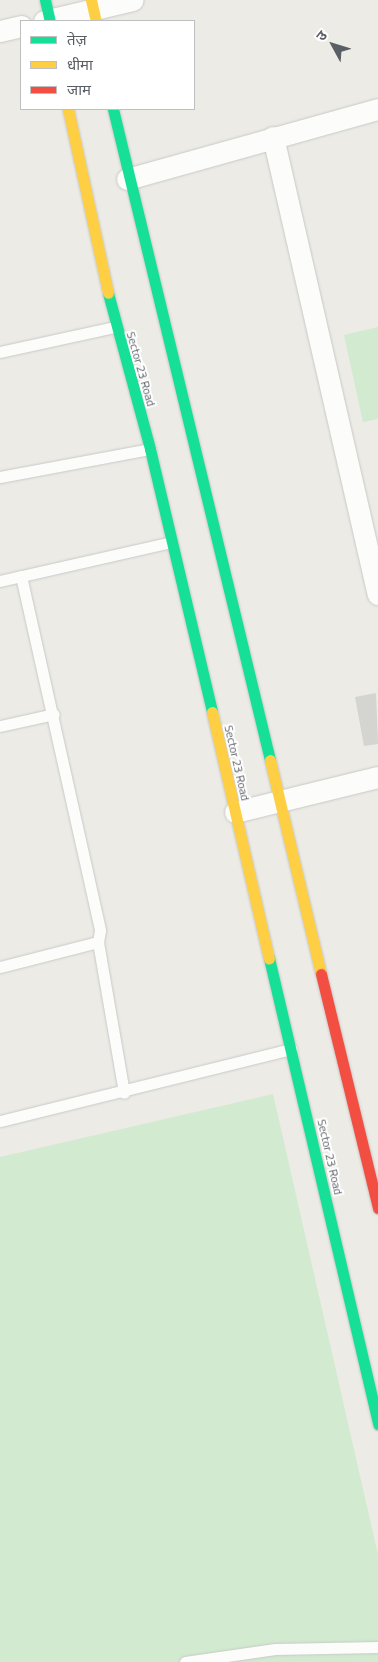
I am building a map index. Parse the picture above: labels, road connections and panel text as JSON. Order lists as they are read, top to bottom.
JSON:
{
  "streets": {
    "street": ["Sector 23 Road"]
  },
  "legend": ["तेज़", "धीमा", "जाम"],
  "north": "top left"
}
